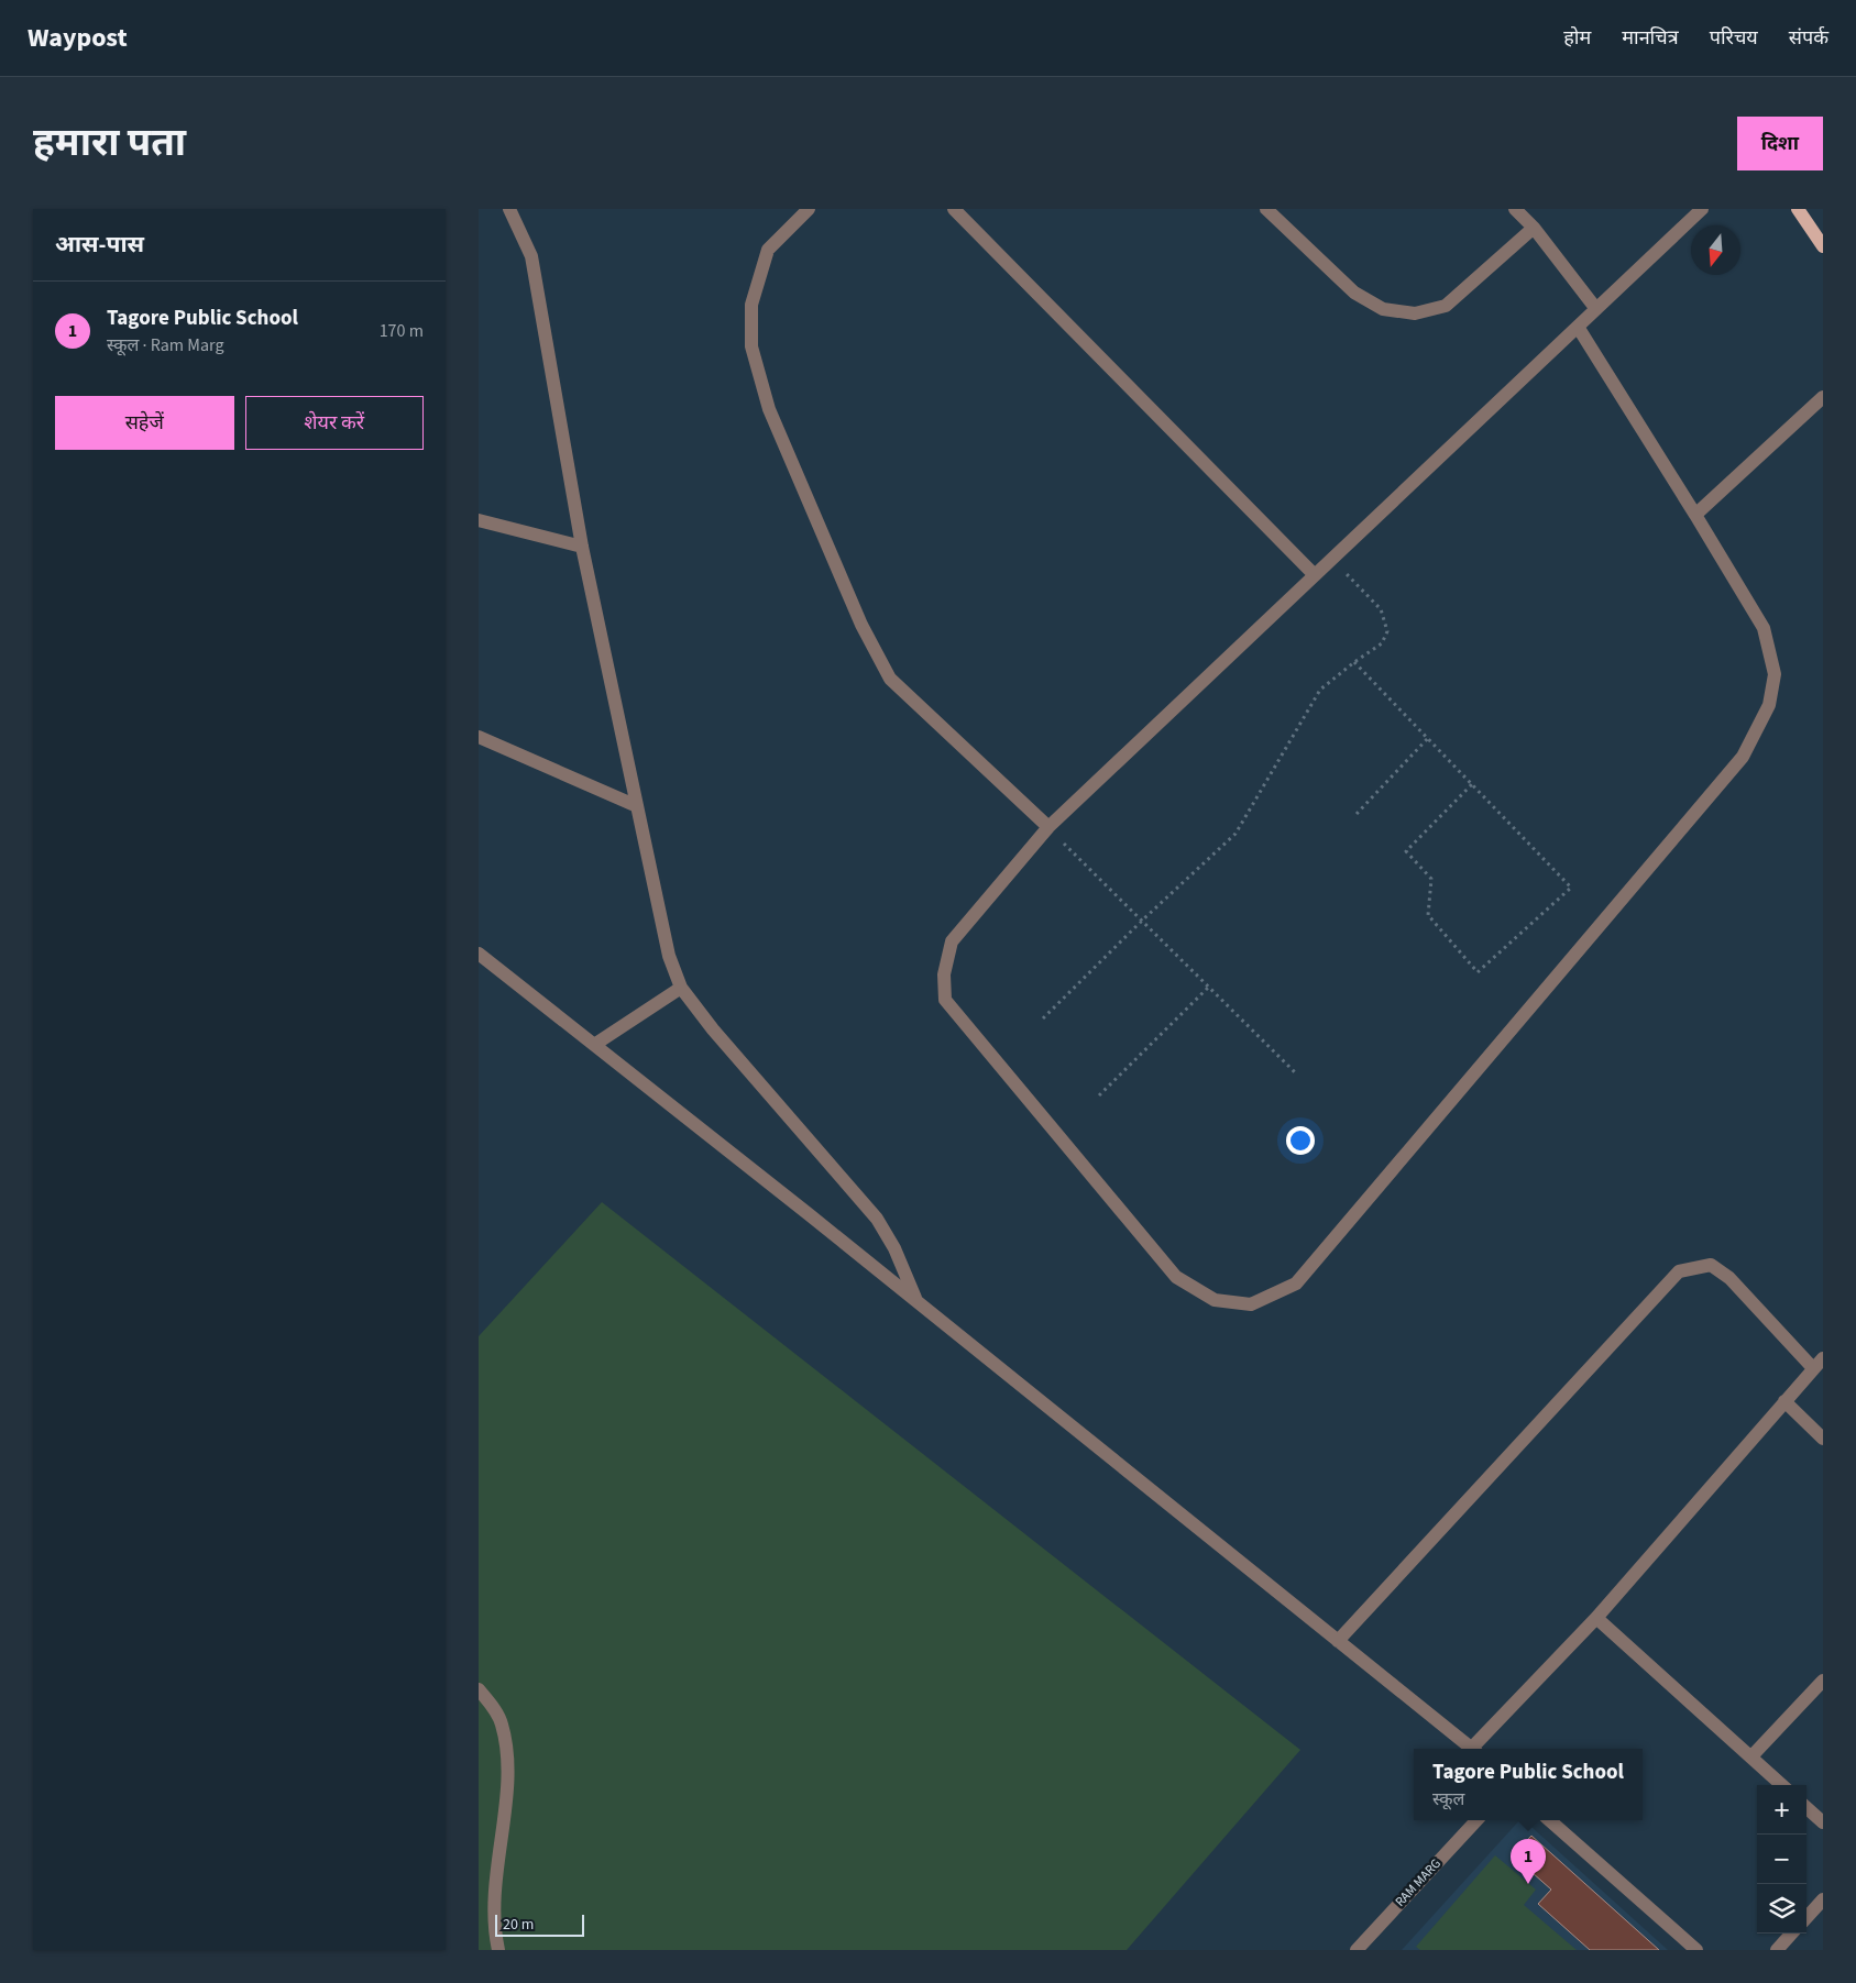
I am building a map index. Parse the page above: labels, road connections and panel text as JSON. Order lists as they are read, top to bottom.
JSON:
{
  "streets": {
    "street": ["RAM MARG"]
  },
  "scale_bar": "20 m",
  "north": "bottom",
  "page": {
    "header": "Waypost",
    "nav": [
      "होम",
      "मानचित्र",
      "परिचय",
      "संपर्क"
    ],
    "title": "हमारा पता",
    "buttons": [
      "दिशा",
      ["सहेजें", "शेयर करें"]
    ],
    "heading": "आस-पास",
    "list": [
      {
        "mark": "1",
        "name": "Tagore Public School",
        "note": "स्कूल · Ram Marg",
        "value": "170 m"
      }
    ],
    "popup": ["Tagore Public School", "स्कूल"],
    "map_buttons": ["+", "−"],
    "pins": "1",
    "scale": "20 m"
  }
}
